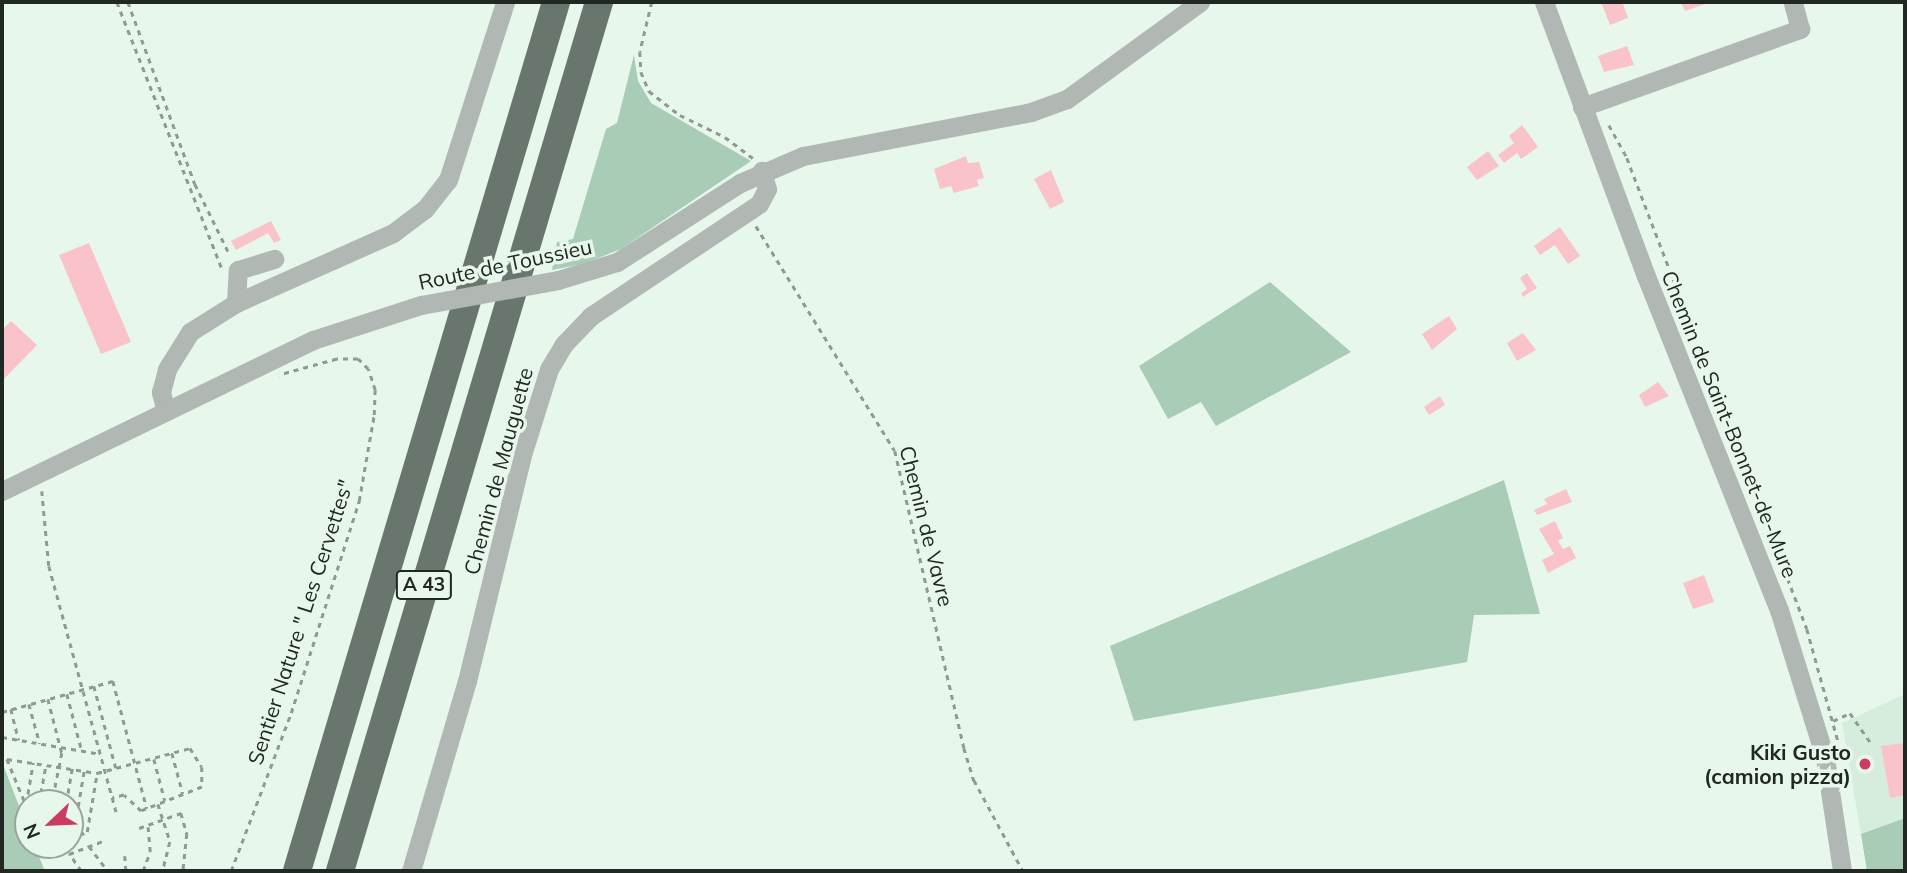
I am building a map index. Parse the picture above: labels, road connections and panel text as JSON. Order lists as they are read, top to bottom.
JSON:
{
  "streets": {
    "highway": ["A 43"],
    "street": ["Route de Toussieu", "Chemin de Saint-Bonnet-de-Mure", "Chemin de Mauguette"],
    "path": ["Chemin de Vavre", "Sentier Nature \" Les Cervettes\""]
  },
  "crossings": [
    ["Route de Toussieu", "Chemin de Mauguette"],
    ["Route de Toussieu", "Sentier Nature \" Les Cervettes\""],
    ["Chemin de Mauguette", "Chemin de Vavre"]
  ],
  "places": ["Kiki Gusto (camion pizza)"],
  "north": "bottom left"
}
